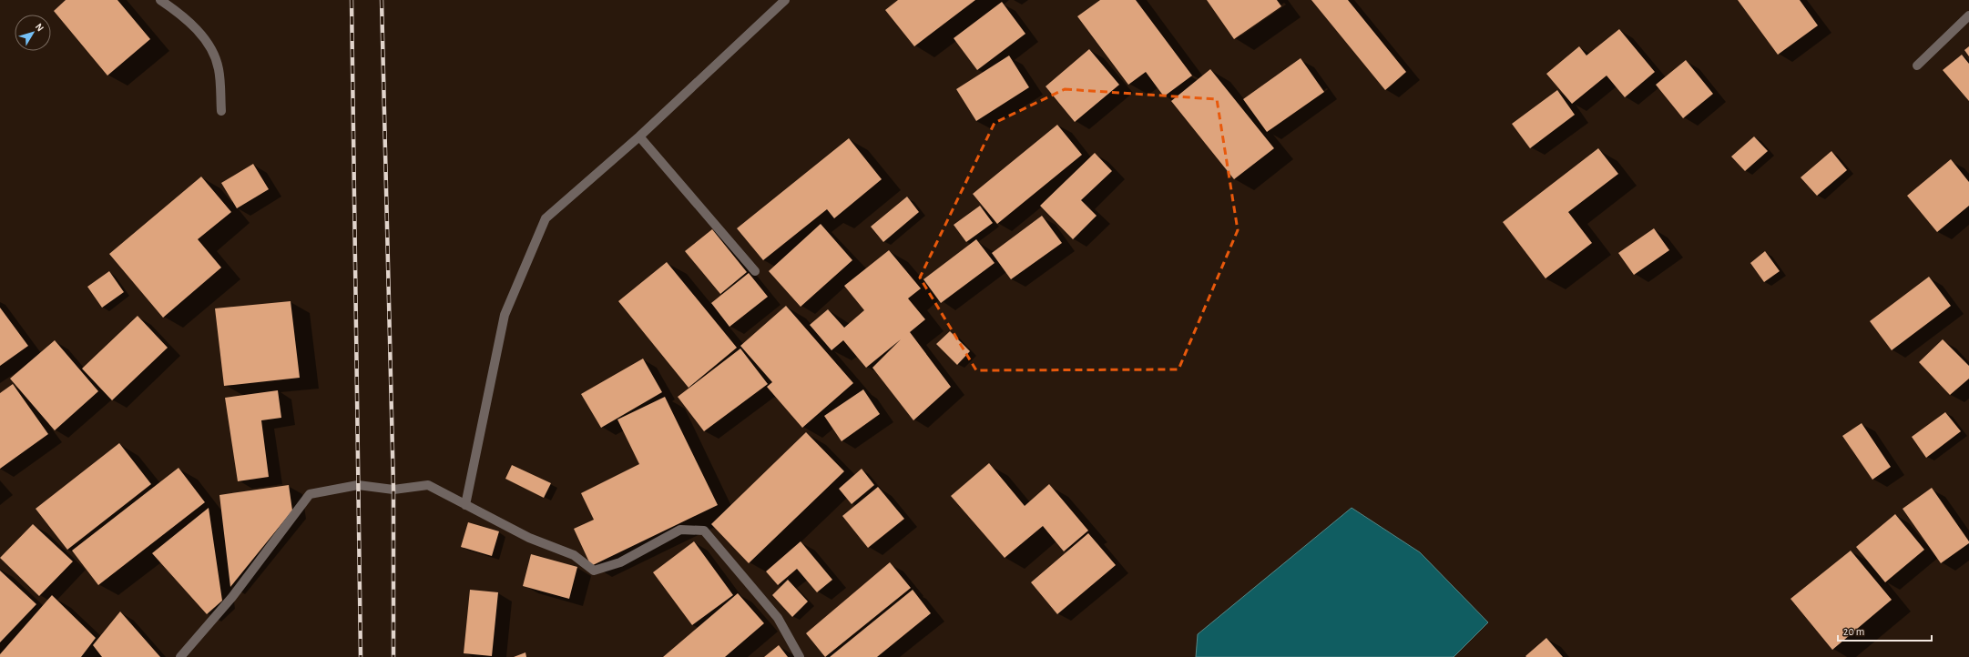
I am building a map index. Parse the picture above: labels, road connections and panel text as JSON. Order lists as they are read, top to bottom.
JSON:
{
  "scale_bar": "20 m",
  "north": "top right"
}
